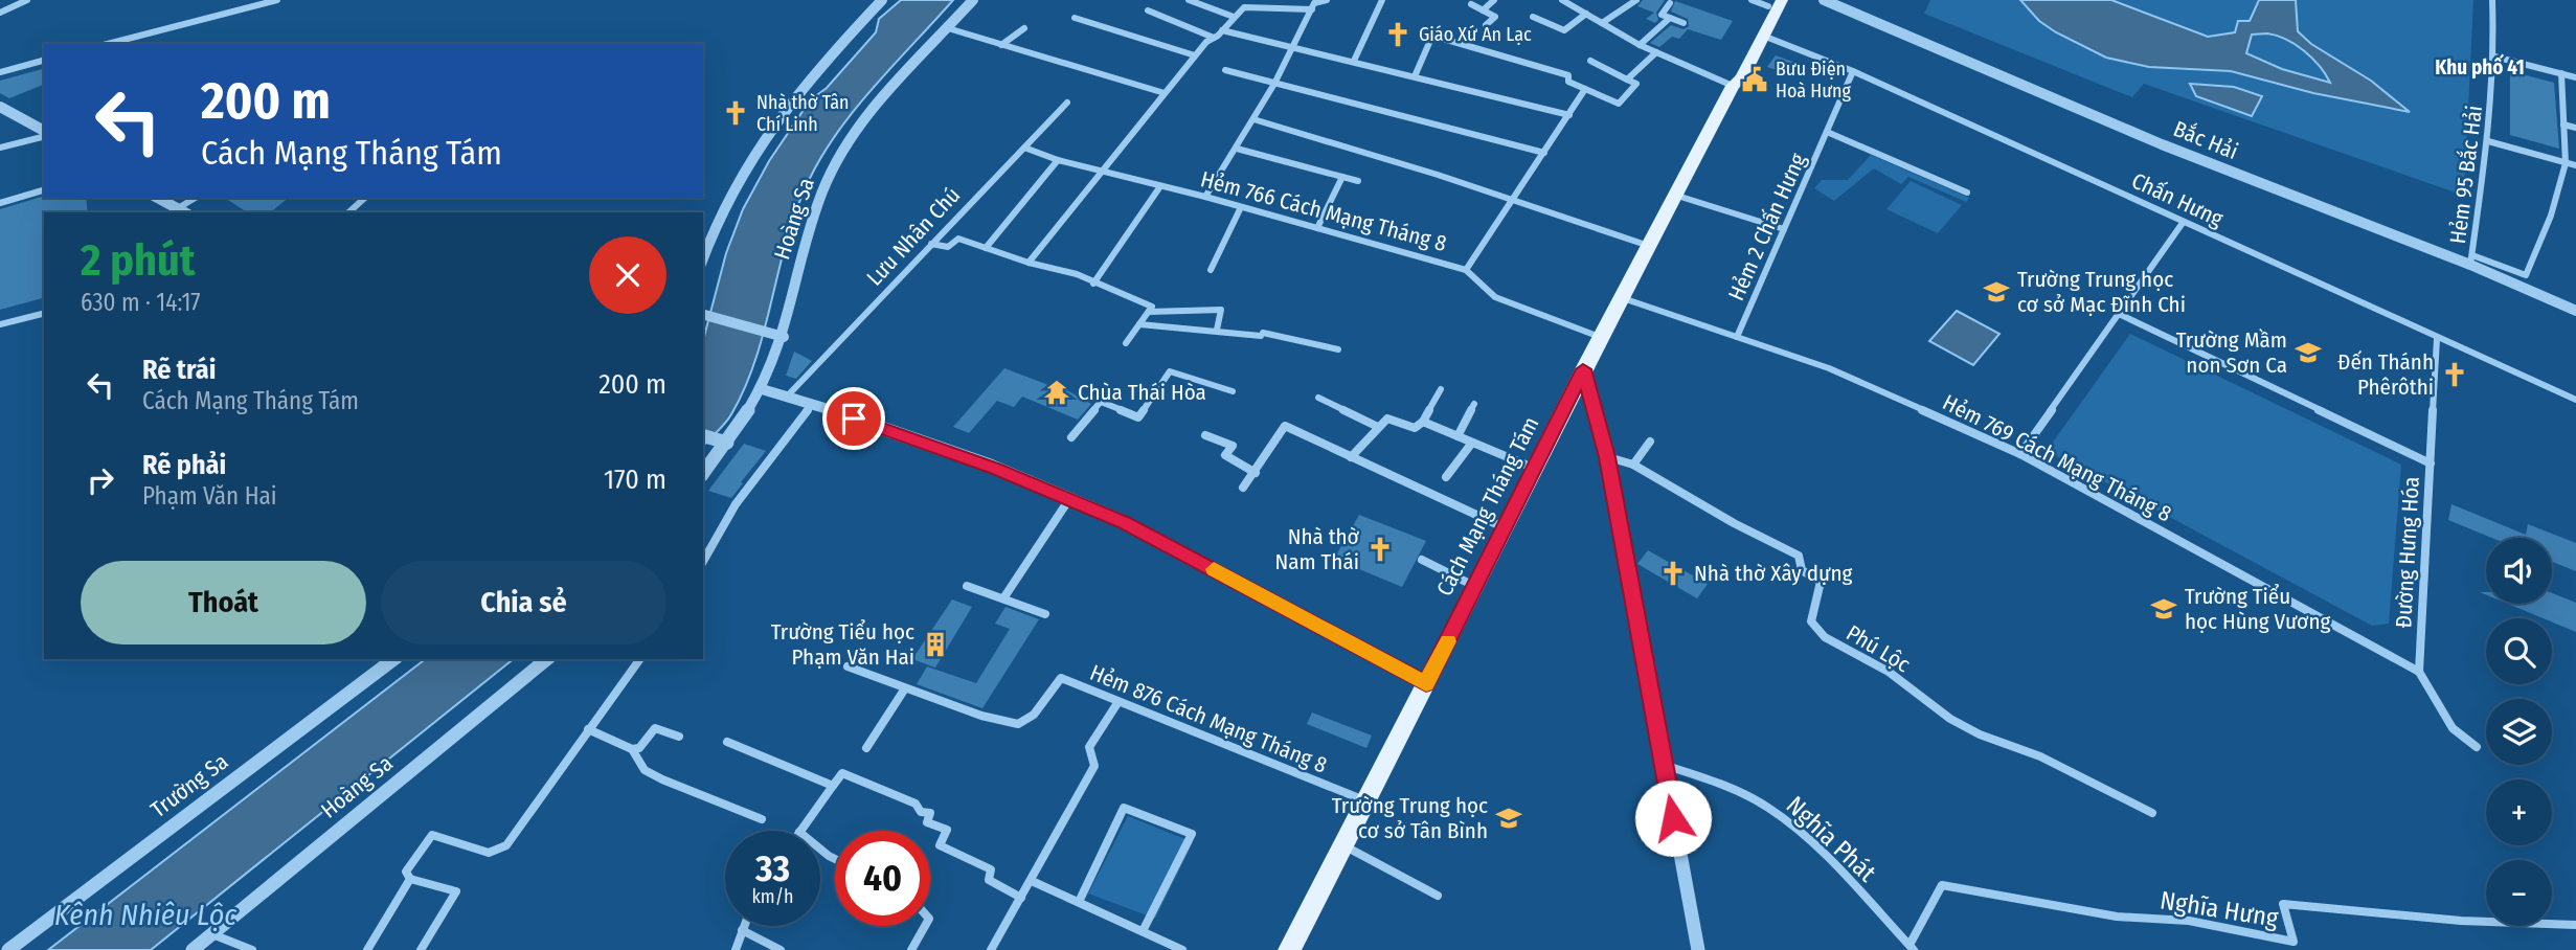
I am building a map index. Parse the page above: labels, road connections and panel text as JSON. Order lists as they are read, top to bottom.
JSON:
{
  "streets": {
    "main road": ["Cách Mạng Tháng Tám"],
    "street": [
      "Bắc Hải",
      "Hẻm 95 Bắc Hải",
      "Chấn Hưng",
      "Hẻm 766 Cách Mạng Tháng 8",
      "Hoàng Sa",
      "Hẻm 2 Chấn Hưng",
      "Lưu Nhân Chú",
      "Hẻm 769 Cách Mạng Tháng 8",
      "Đường Hưng Hóa",
      "Phú Lộc",
      "Hẻm 876 Cách Mạng Tháng 8",
      "Trường Sa",
      "Nghĩa Phát",
      "Nghĩa Hưng"
    ]
  },
  "crossings": [
    ["Bắc Hải", "Hẻm 95 Bắc Hải"],
    ["Chấn Hưng", "Hẻm 2 Chấn Hưng"],
    ["Chấn Hưng", "Cách Mạng Tháng Tám"],
    ["Chấn Hưng", "Đường Hưng Hóa"],
    ["Hẻm 766 Cách Mạng Tháng 8", "Lưu Nhân Chú"],
    ["Hẻm 766 Cách Mạng Tháng 8", "Cách Mạng Tháng Tám"],
    ["Hẻm 2 Chấn Hưng", "Hẻm 769 Cách Mạng Tháng 8"],
    ["Hẻm 769 Cách Mạng Tháng 8", "Cách Mạng Tháng Tám"],
    ["Hẻm 769 Cách Mạng Tháng 8", "Đường Hưng Hóa"],
    ["Cách Mạng Tháng Tám", "Hẻm 876 Cách Mạng Tháng 8"],
    ["Nghĩa Phát", "Nghĩa Hưng"]
  ],
  "districts": ["Khu phố 41"],
  "water": ["Kênh Nhiêu Lộc"],
  "places": {
    "church": [
      "Giáo Xứ An Lạc",
      "Nhà thờ Tân Chí Linh",
      "Đến Thánh Phêrôthi",
      "Nhà thờ Nam Thái",
      "Nhà thờ Xây dựng"
    ],
    "public building": ["Bưu Điện Hoà Hưng"],
    "school or university": [
      "Trường Trung học cơ sở Mạc Đĩnh Chi",
      "Trường Mầm non Sơn Ca",
      "Trường Tiểu học Hùng Vương",
      "Trường Trung học cơ sở Tân Bình"
    ],
    "temple": ["Chùa Thái Hòa"],
    "building": ["Trường Tiểu học Phạm Văn Hai"]
  },
  "page": {
    "turn": ["200 m", "Cách Mạng Tháng Tám"],
    "heading": ["2 phút", "630 m · 14:17"],
    "list": [
      {
        "name": "Rẽ trái",
        "note": "Cách Mạng Tháng Tám",
        "value": "200 m"
      },
      {
        "name": "Rẽ phải",
        "note": "Phạm Văn Hai",
        "value": "170 m"
      }
    ],
    "map_buttons": ["+", "−"],
    "buttons": ["Thoát", "Chia sẻ"],
    "speed": "33 km/h",
    "limit": "40"
  }
}
